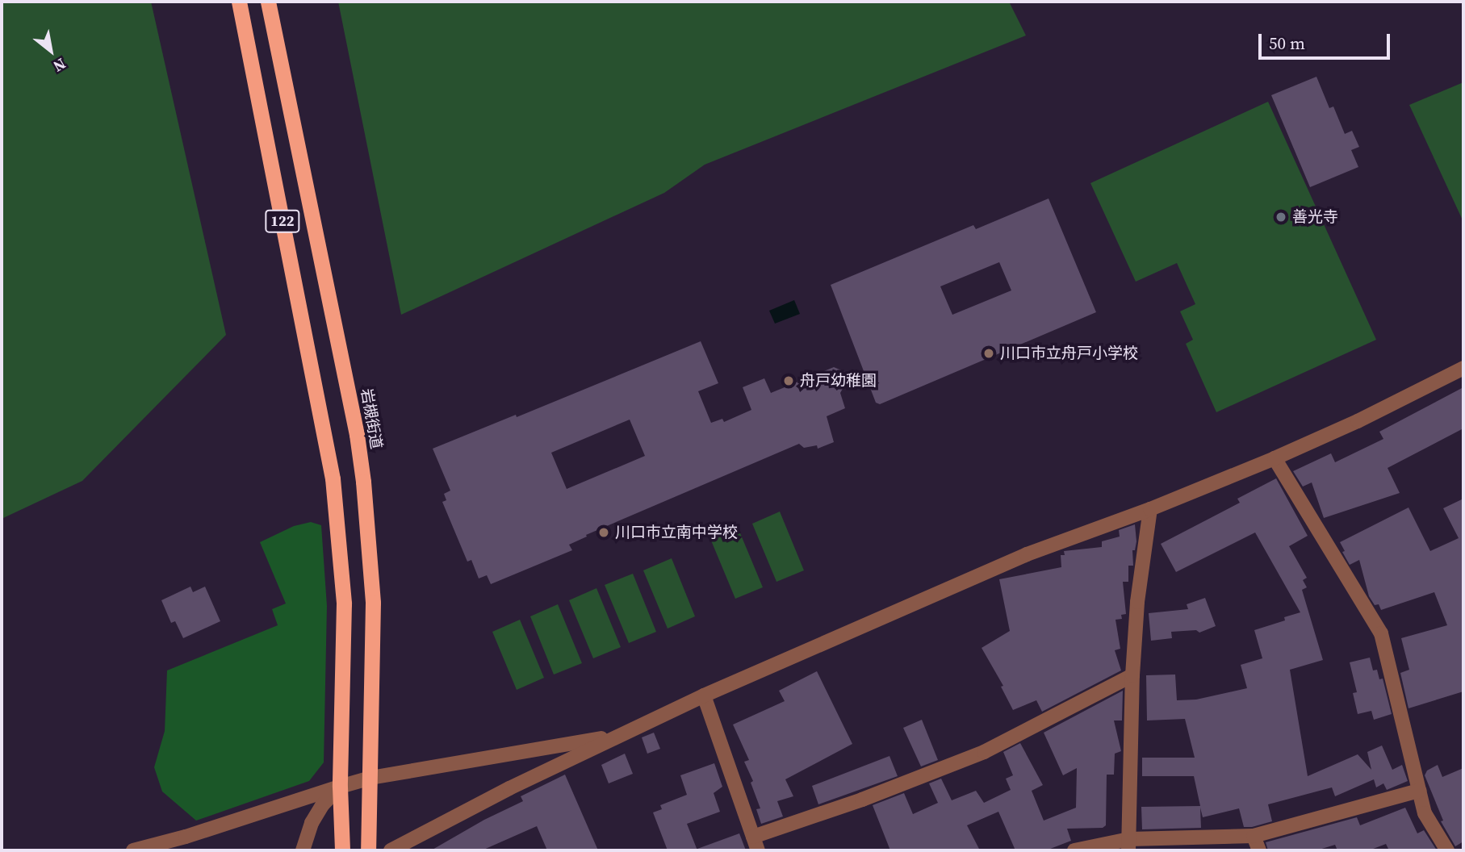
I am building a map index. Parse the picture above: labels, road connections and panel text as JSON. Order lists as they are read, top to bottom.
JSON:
{
  "streets": {
    "highway": ["122", "岩槻街道"]
  },
  "places": [
    "善光寺",
    "川口市立舟戸小学校",
    "舟戸幼稚園",
    "川口市立南中学校"
  ],
  "scale_bar": "50 m",
  "north": "bottom right"
}
